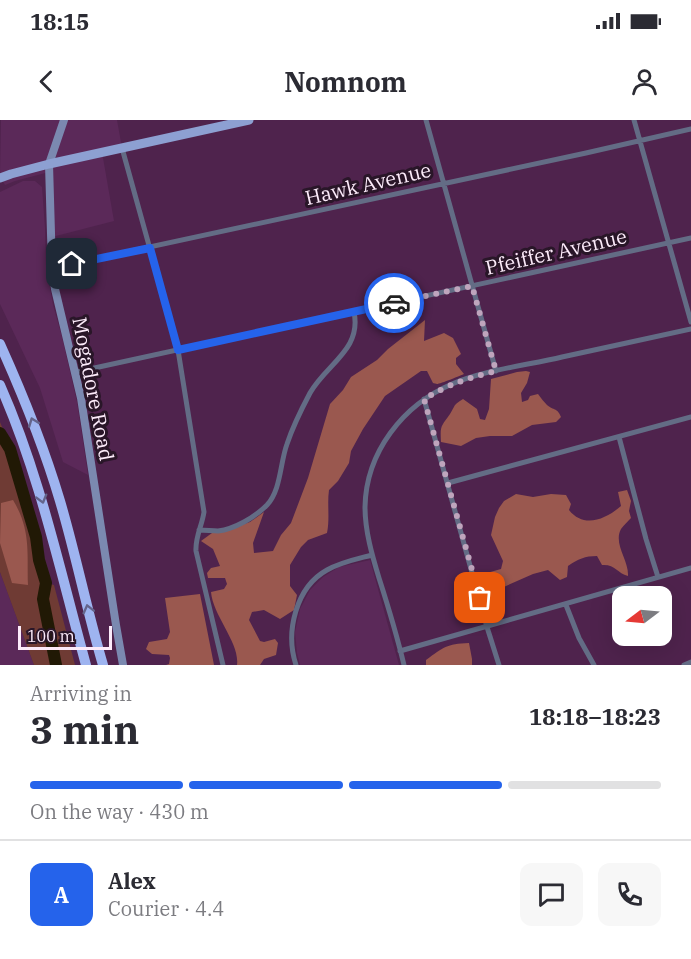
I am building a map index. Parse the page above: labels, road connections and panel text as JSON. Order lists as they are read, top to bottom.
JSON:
{
  "streets": {
    "street": ["Hawk Avenue", "Pfeiffer Avenue", "Mogadore Road"]
  },
  "crossings": [
    ["Hawk Avenue", "Mogadore Road"],
    ["Pfeiffer Avenue", "Mogadore Road"]
  ],
  "scale_bar": "100 m",
  "north": "left",
  "page": {
    "status": "18:15",
    "header": "Nomnom",
    "scale": "100 m",
    "heading": ["3 min", "Arriving in", "18:18–18:23"],
    "panel": ["Alex", "Courier · 4.4"],
    "bar": "On the way · 430 m",
    "round": "A"
  }
}
